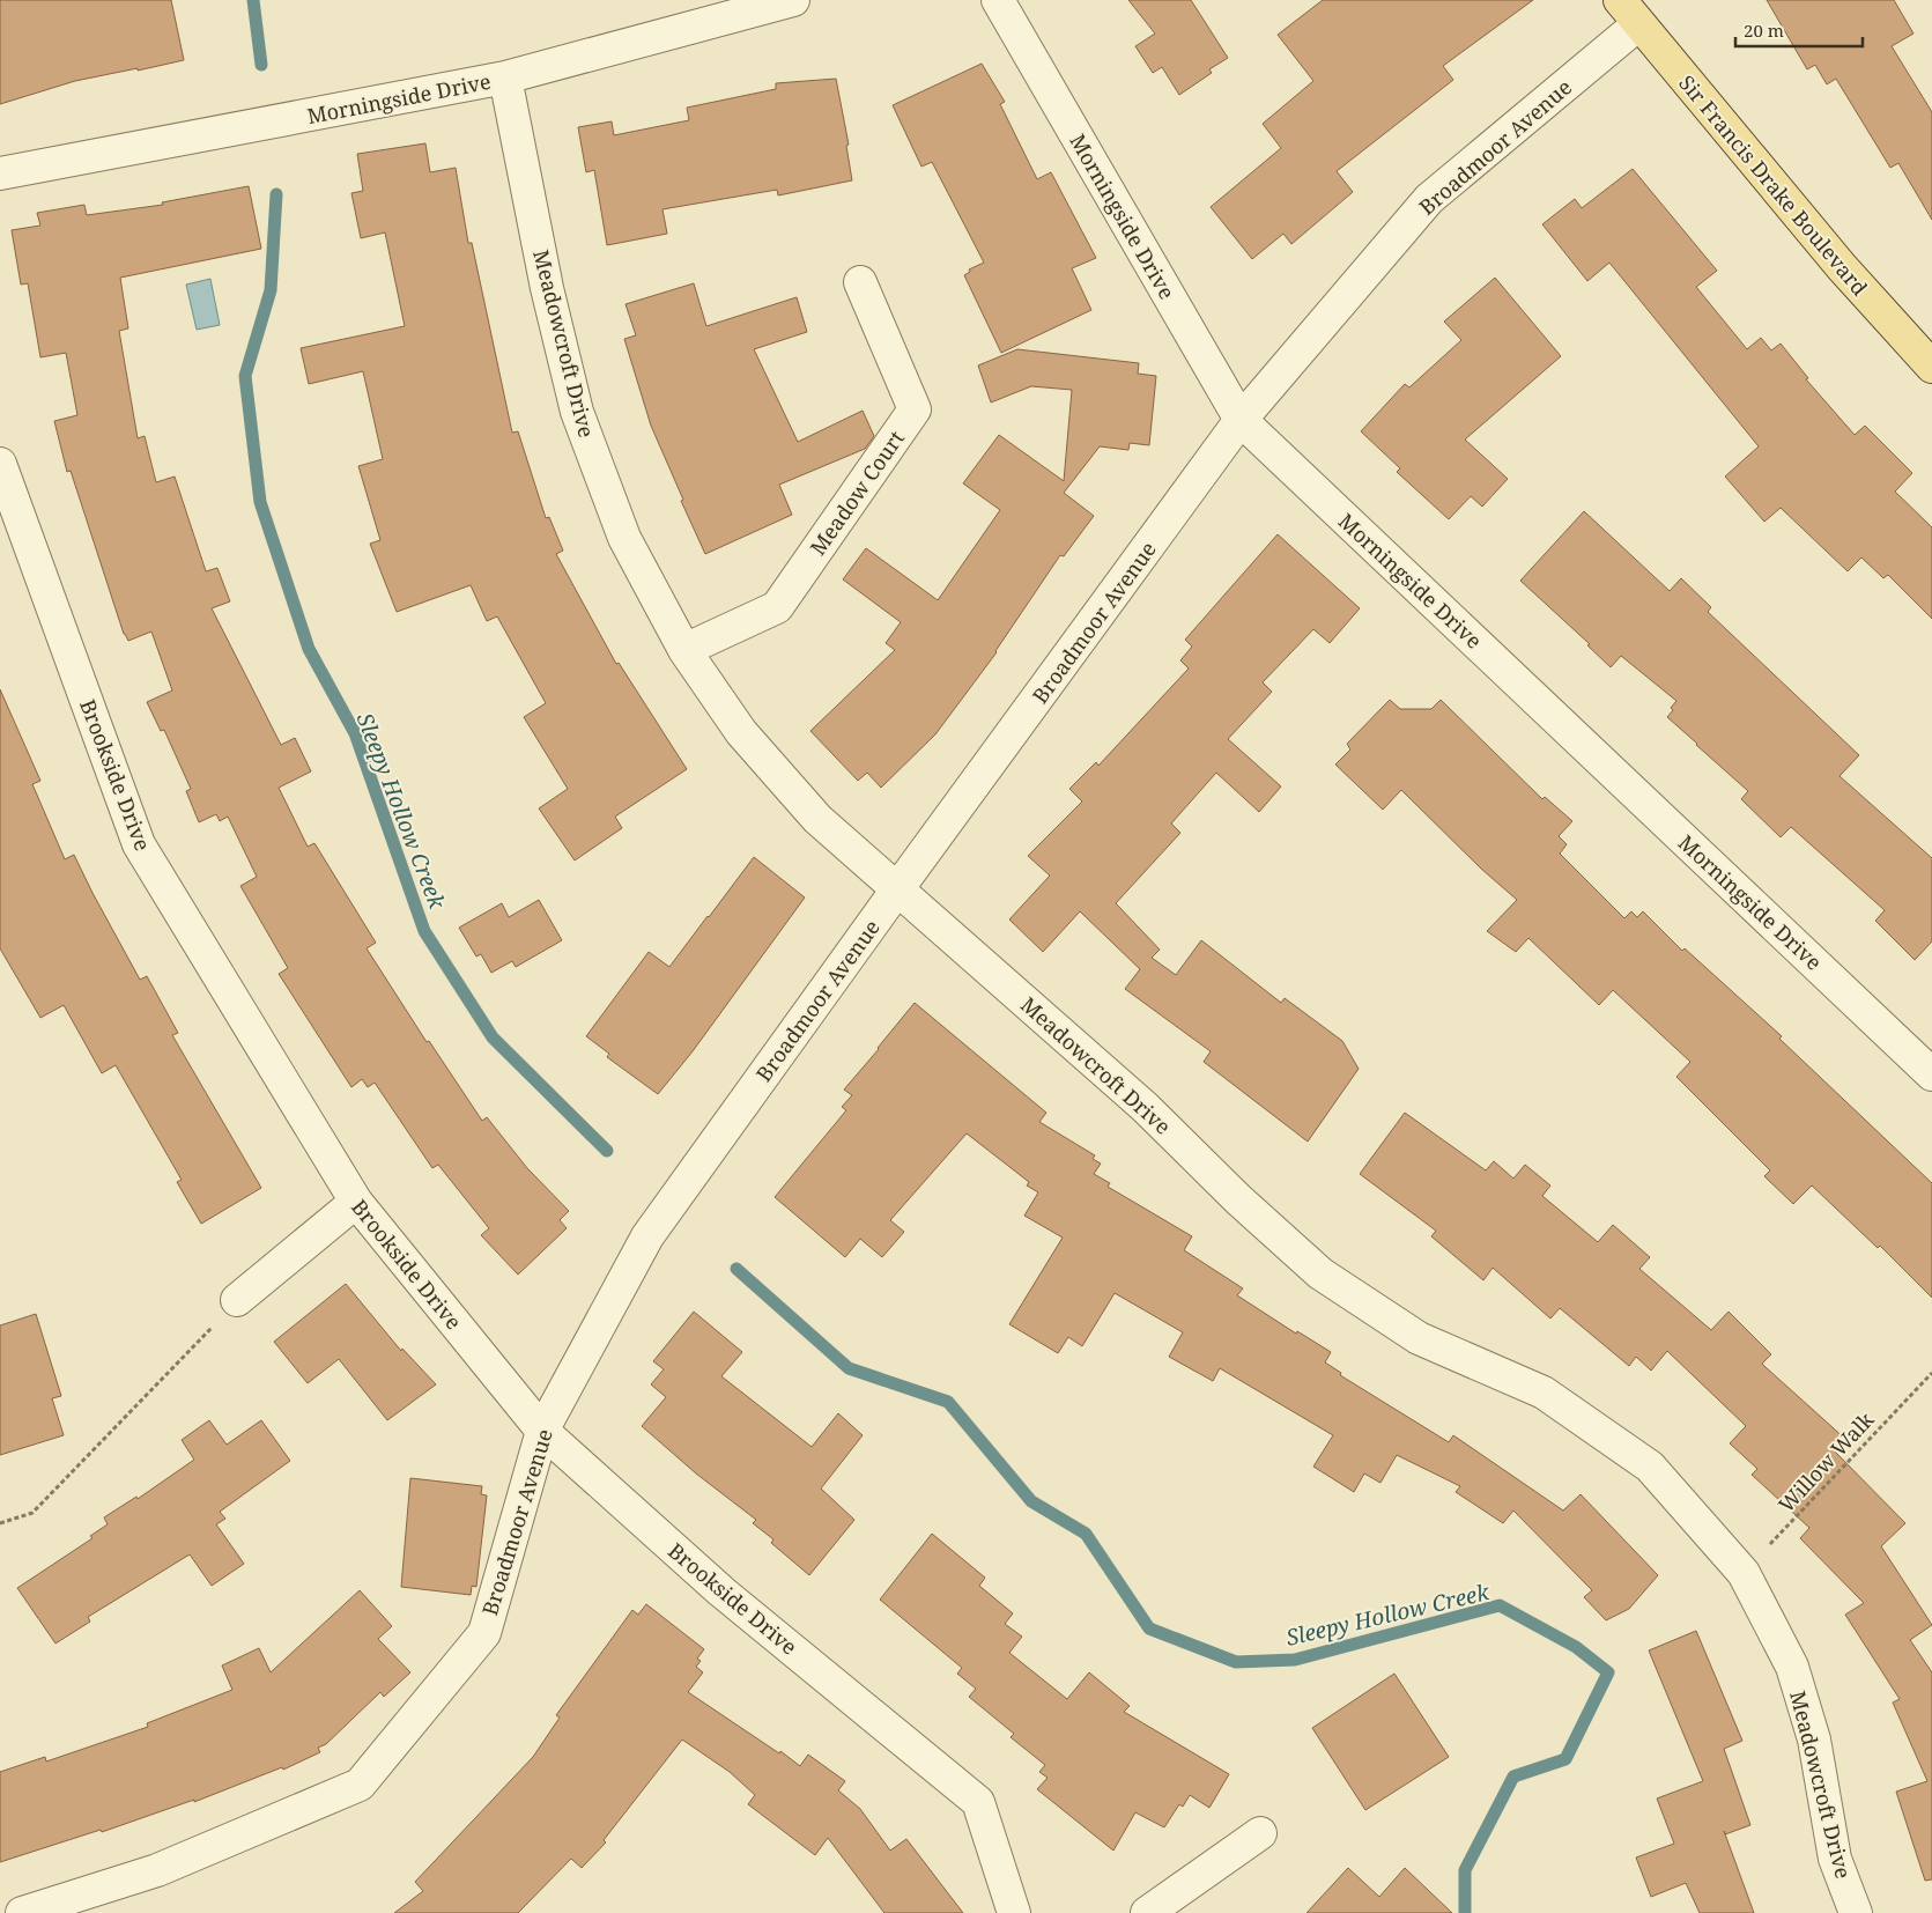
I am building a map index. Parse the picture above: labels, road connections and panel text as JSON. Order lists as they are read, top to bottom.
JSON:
{
  "streets": {
    "main road": ["Sir Francis Drake Boulevard"],
    "street": [
      "Morningside Drive",
      "Broadmoor Avenue",
      "Meadowcroft Drive",
      "Meadow Court",
      "Brookside Drive"
    ],
    "path": ["Willow Walk"]
  },
  "crossings": [
    ["Morningside Drive", "Broadmoor Avenue"],
    ["Morningside Drive", "Meadowcroft Drive"],
    ["Broadmoor Avenue", "Sir Francis Drake Boulevard"],
    ["Broadmoor Avenue", "Meadowcroft Drive"],
    ["Broadmoor Avenue", "Brookside Drive"],
    ["Meadowcroft Drive", "Meadow Court"],
    ["Meadowcroft Drive", "Willow Walk"]
  ],
  "water": ["Sleepy Hollow Creek"],
  "scale_bar": "20 m"
}
